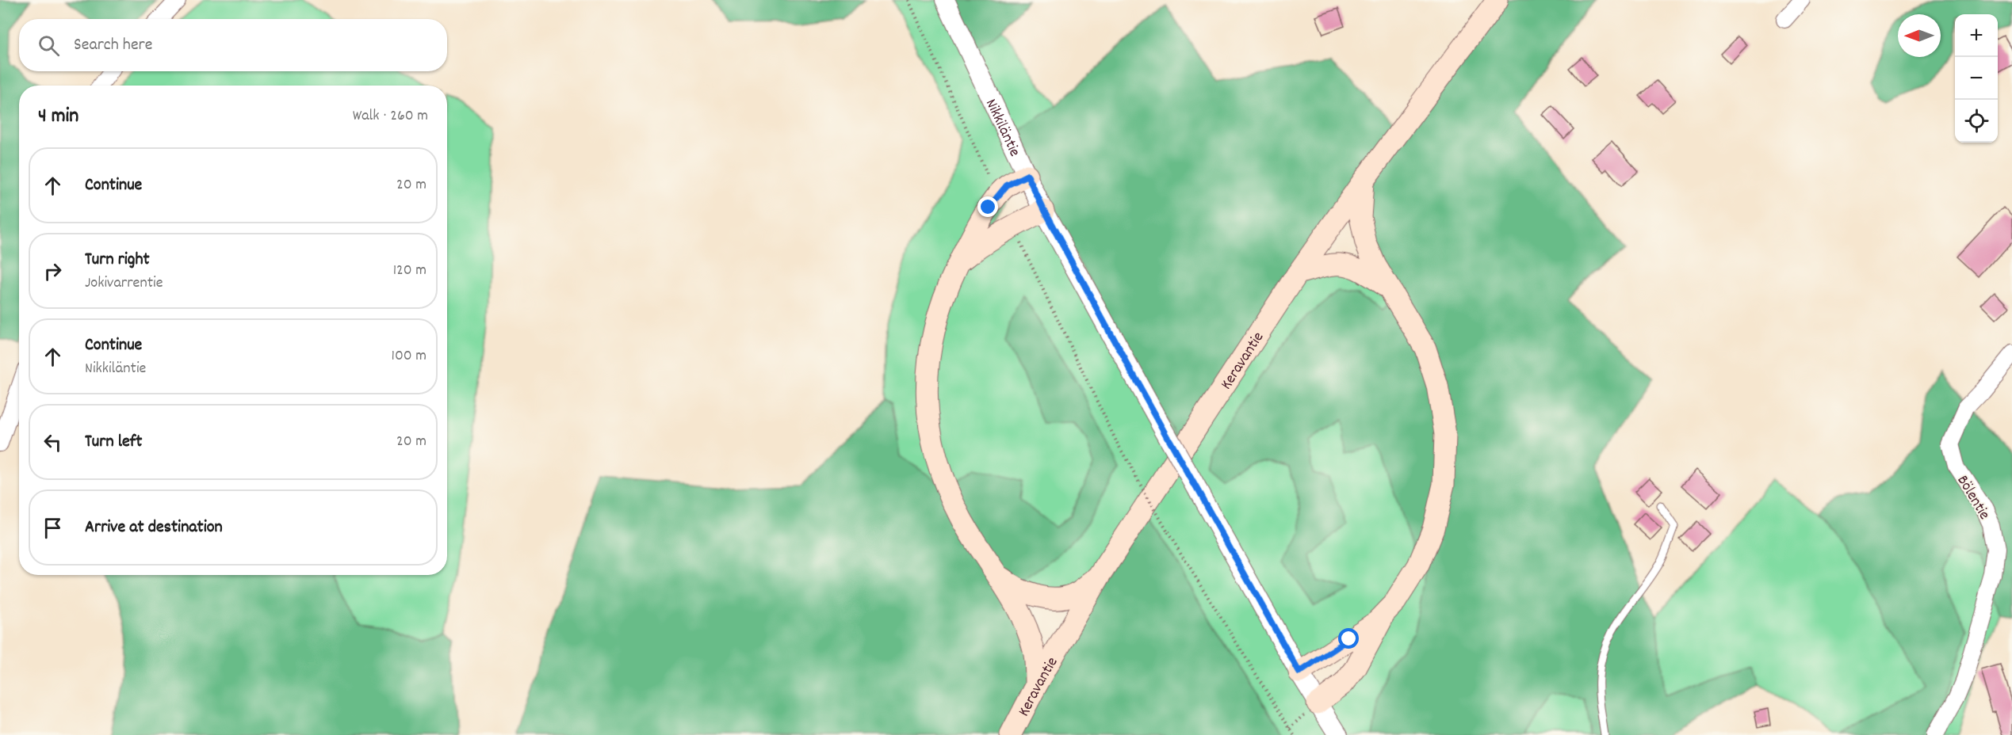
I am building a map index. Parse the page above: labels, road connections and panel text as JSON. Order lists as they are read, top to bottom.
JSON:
{
  "streets": {
    "main road": ["Keravantie"],
    "street": ["Nikkiläntie", "Bölentie"]
  },
  "north": "left",
  "page": {
    "map_buttons": ["+", "−"],
    "search": "Search here",
    "heading": ["4 min", "Walk · 260 m"],
    "list": [
      ["Continue", "20 m"],
      ["Turn right", "Jokivarrentie", "120 m"],
      ["Continue", "Nikkiläntie", "100 m"],
      ["Turn left", "20 m"],
      "Arrive at destination"
    ]
  }
}
